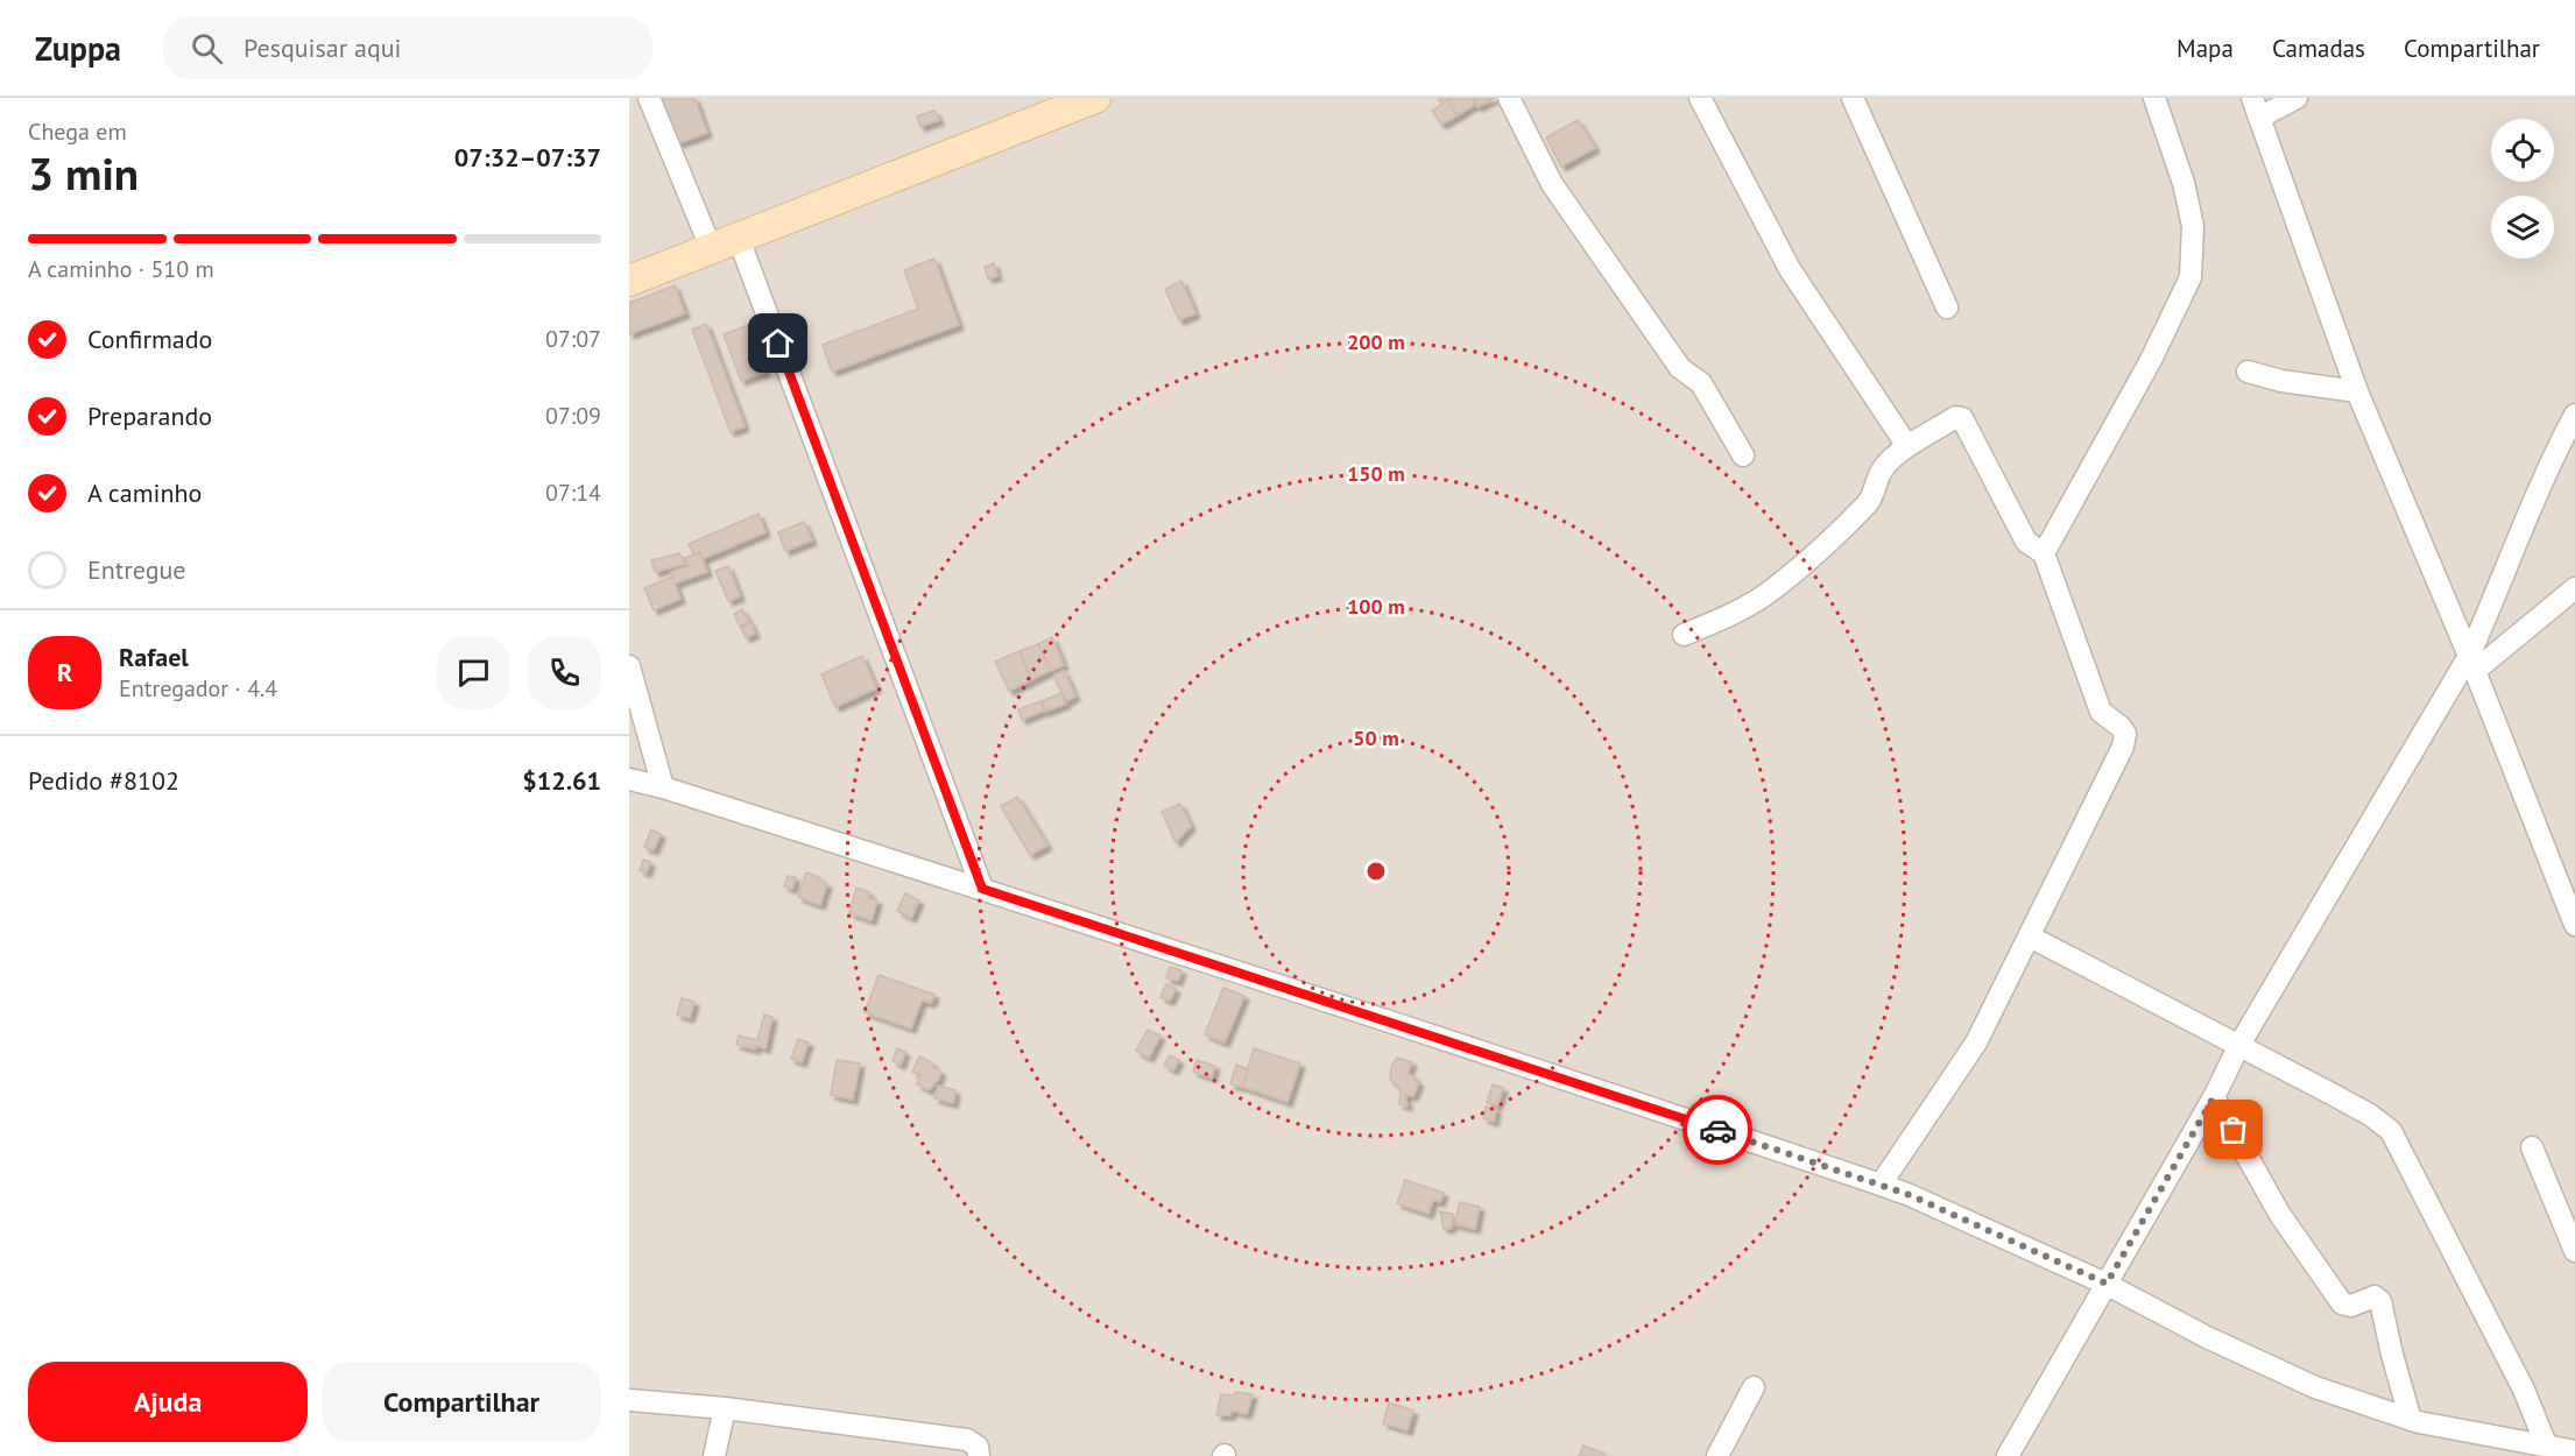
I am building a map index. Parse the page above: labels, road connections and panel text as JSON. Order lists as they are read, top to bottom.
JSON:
{
  "page": {
    "header": "Zuppa",
    "search": "Pesquisar aqui",
    "nav": ["Mapa", "Camadas", "Compartilhar"],
    "heading": ["3 min", "Chega em", "07:32–07:37"],
    "panel": [
      "Rafael",
      "Entregador · 4.4",
      "Pedido #8102",
      "$12.61"
    ],
    "bar": "A caminho · 510 m",
    "list": [
      ["Confirmado", "07:07"],
      ["Preparando", "07:09"],
      ["A caminho", "07:14"],
      "Entregue"
    ],
    "round": "R",
    "buttons": ["Ajuda", "Compartilhar"]
  },
  "rings": [
    "200 m",
    "150 m",
    "100 m",
    "50 m"
  ]
}
